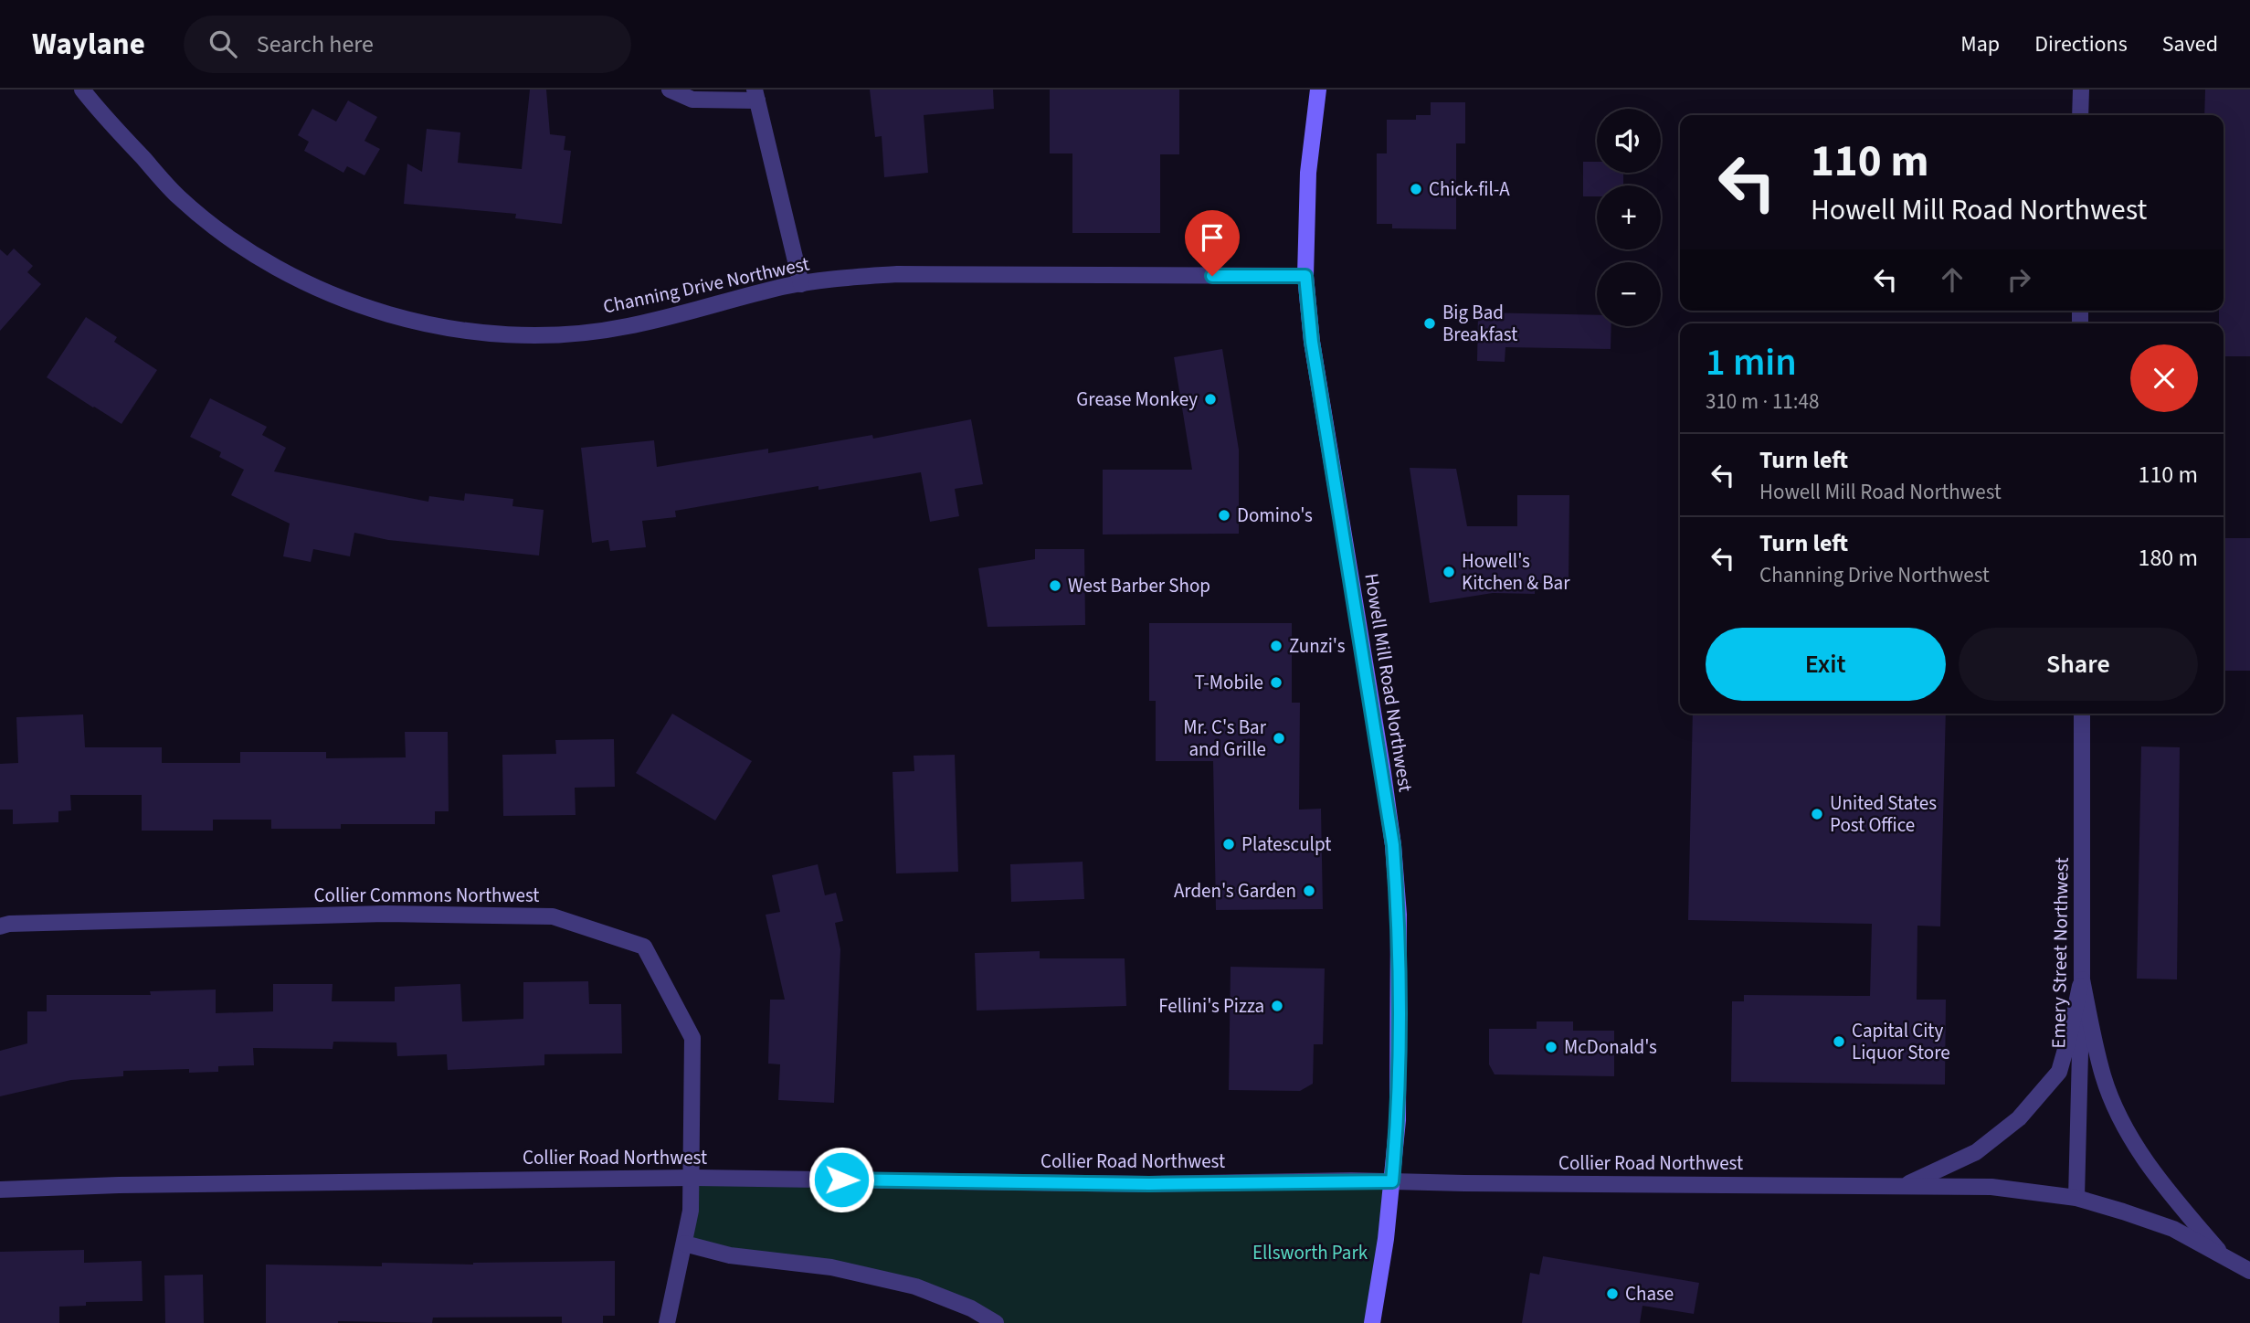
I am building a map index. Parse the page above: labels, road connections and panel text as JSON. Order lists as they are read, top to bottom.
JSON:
{
  "streets": {
    "main road": ["Howell Mill Road Northwest"],
    "street": [
      "Channing Drive Northwest",
      "Collier Commons Northwest",
      "Emery Street Northwest",
      "Collier Road Northwest"
    ]
  },
  "crossings": [
    ["Channing Drive Northwest", "Howell Mill Road Northwest"],
    ["Howell Mill Road Northwest", "Collier Road Northwest"],
    ["Collier Commons Northwest", "Collier Road Northwest"],
    ["Emery Street Northwest", "Collier Road Northwest"]
  ],
  "parks": ["Ellsworth Park"],
  "places": [
    "Chick-fil-A",
    "Big Bad Breakfast",
    "Grease Monkey",
    "Domino's",
    "Howell's Kitchen & Bar",
    "West Barber Shop",
    "Zunzi's",
    "T-Mobile",
    "Mr. C's Bar and Grille",
    "United States Post Office",
    "Platesculpt",
    "Arden's Garden",
    "Fellini's Pizza",
    "Capital City Liquor Store",
    "McDonald's",
    "Chase"
  ],
  "page": {
    "header": "Waylane",
    "search": "Search here",
    "nav": ["Map", "Directions", "Saved"],
    "map_buttons": ["+", "−"],
    "turn": ["110 m", "Howell Mill Road Northwest"],
    "heading": ["1 min", "310 m · 11:48"],
    "list": [
      {
        "name": "Turn left",
        "note": "Howell Mill Road Northwest",
        "value": "110 m"
      },
      {
        "name": "Turn left",
        "note": "Channing Drive Northwest",
        "value": "180 m"
      }
    ],
    "buttons": ["Exit", "Share"]
  }
}
